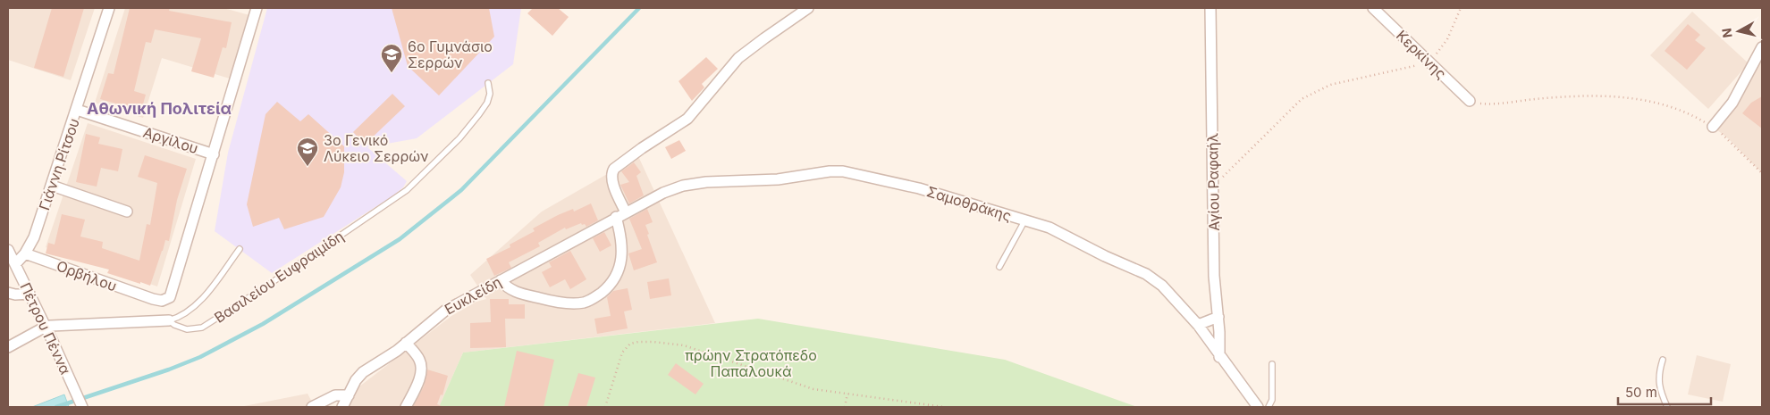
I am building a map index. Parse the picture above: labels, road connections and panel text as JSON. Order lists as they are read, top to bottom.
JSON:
{
  "streets": {
    "street": [
      "Κερκίνης",
      "Αργίλου",
      "Γιάννη Ρίτσου",
      "Αγίου Ραφαήλ",
      "Σαμοθράκης",
      "Ορβήλου",
      "Βασιλείου Ευφραιμίδη",
      "Ευκλείδη",
      "Πέτρου Πέννα"
    ]
  },
  "crossings": [
    ["Αργίλου", "Γιάννη Ρίτσου"],
    ["Αργίλου", "Ορβήλου"],
    ["Γιάννη Ρίτσου", "Ορβήλου"],
    ["Γιάννη Ρίτσου", "Πέτρου Πέννα"],
    ["Αγίου Ραφαήλ", "Σαμοθράκης"],
    ["Σαμοθράκης", "Ευκλείδη"],
    ["Βασιλείου Ευφραιμίδη", "Πέτρου Πέννα"]
  ],
  "districts": ["Αθωνική Πολιτεία"],
  "parks": ["πρώην Στρατόπεδο Παπαλουκά"],
  "places": {
    "school or university": ["6ο Γυμνάσιο Σερρών", "3ο Γενικό Λύκειο Σερρών"]
  },
  "scale_bar": "50 m",
  "north": "left"
}
